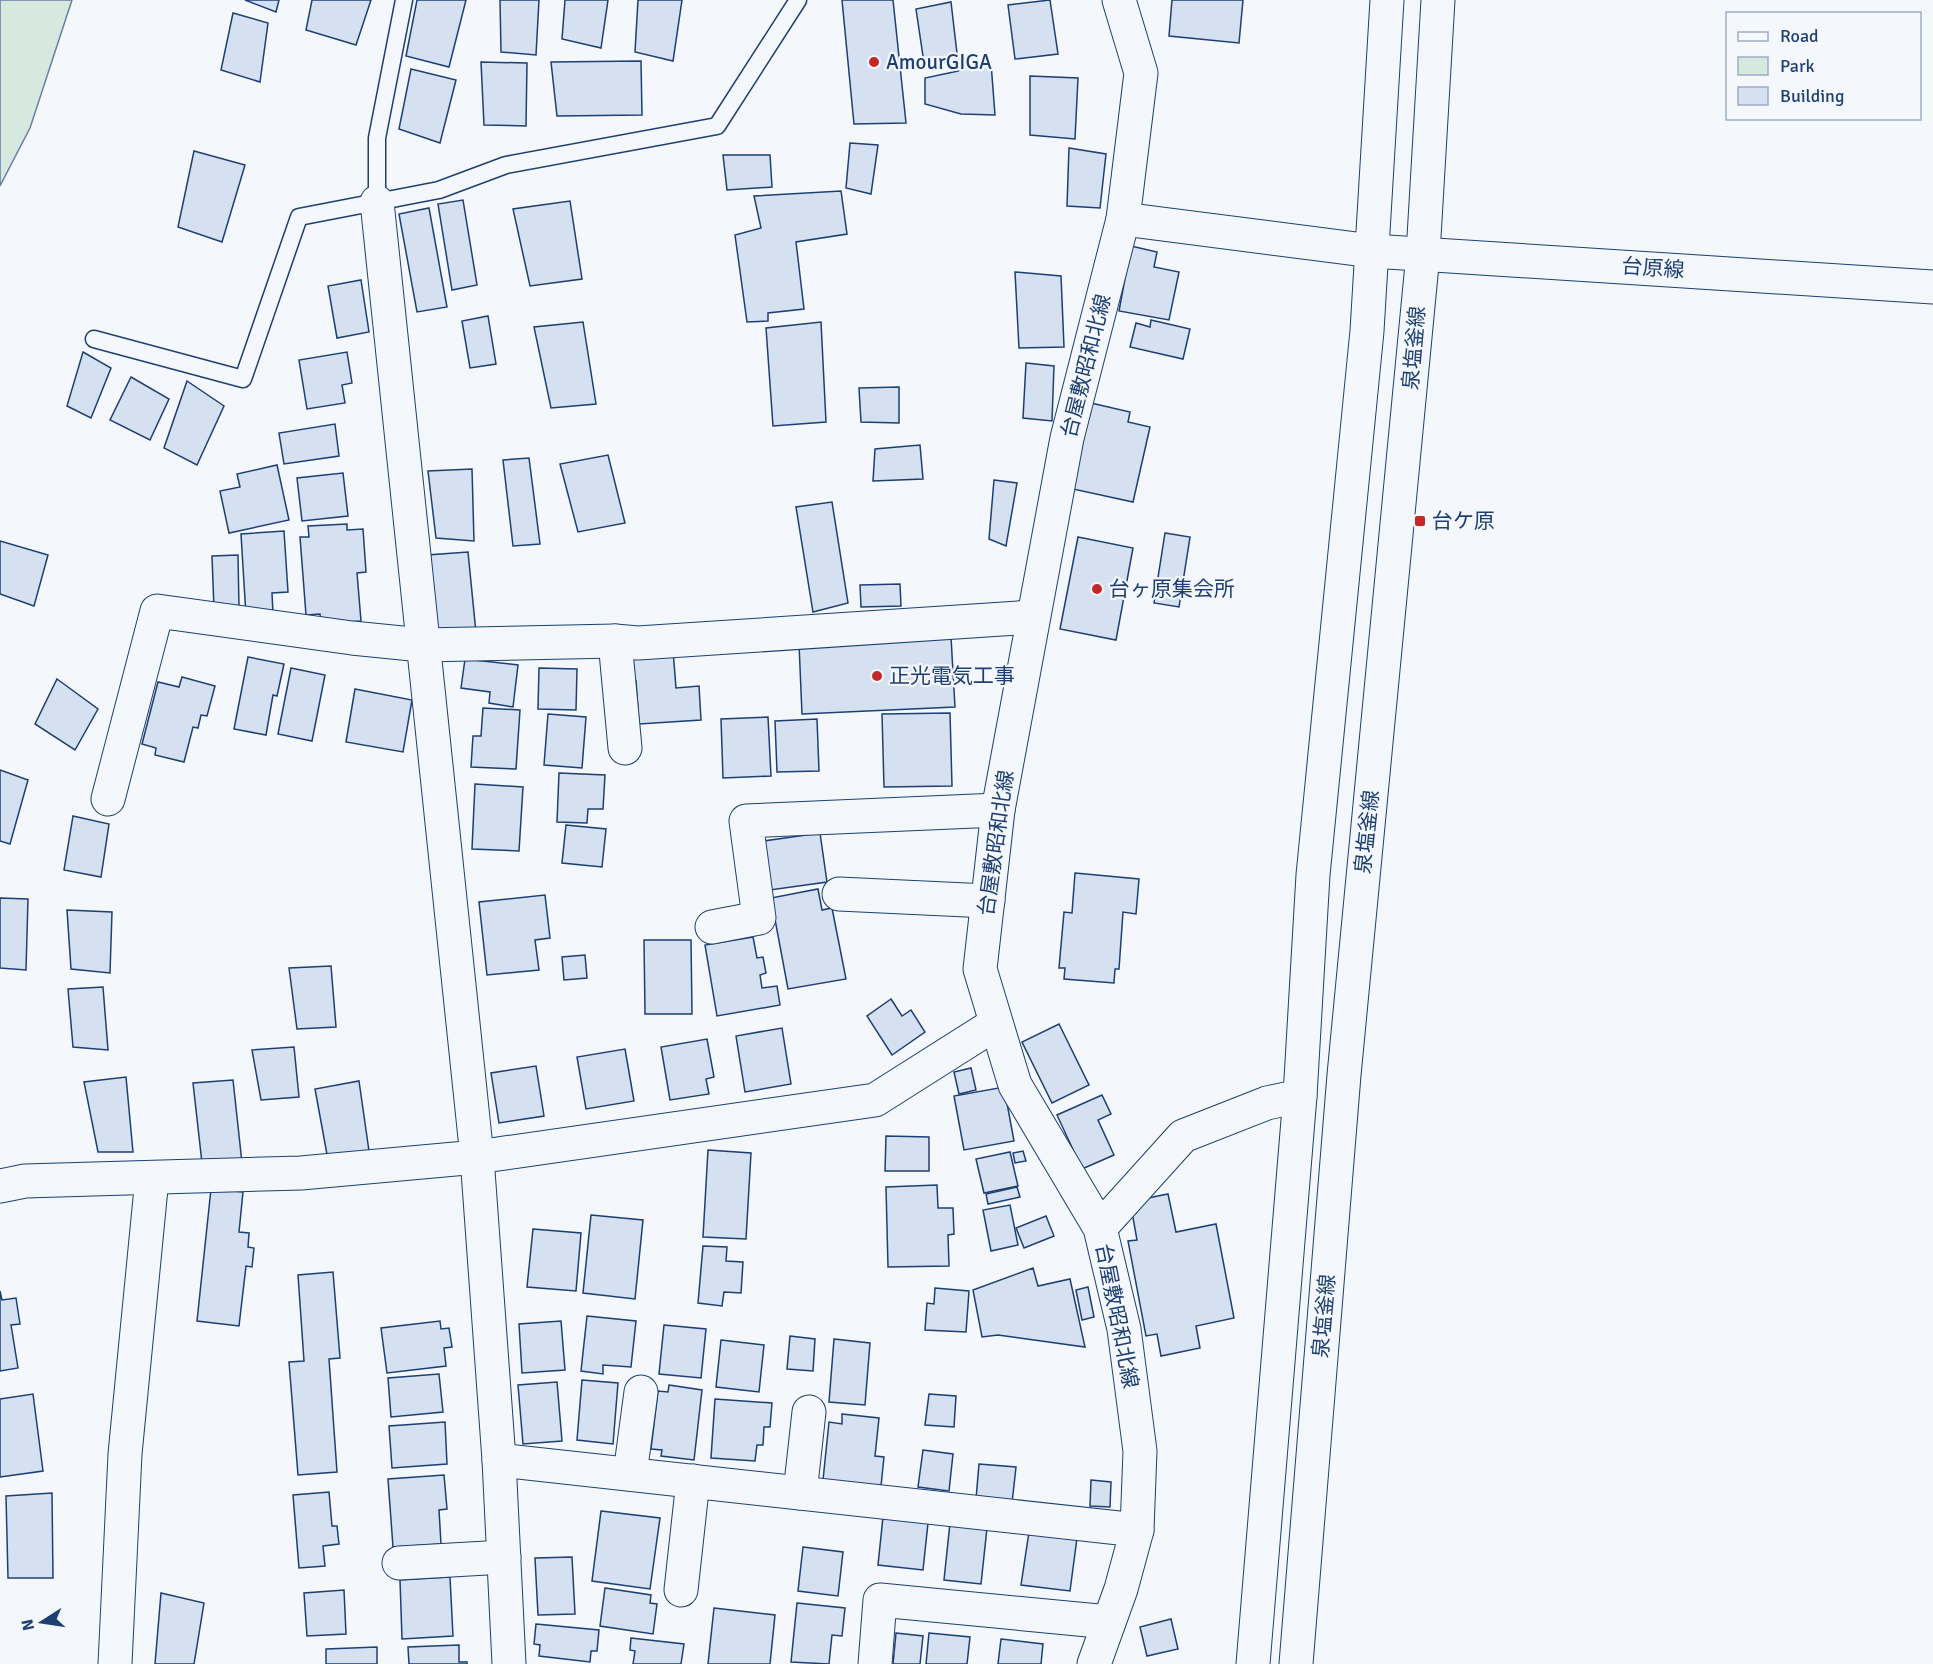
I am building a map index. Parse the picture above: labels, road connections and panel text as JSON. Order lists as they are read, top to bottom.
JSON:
{
  "streets": {
    "street": ["台原線", "泉塩釜線", "台屋敷昭和北線"]
  },
  "crossings": [
    ["台原線", "泉塩釜線"],
    ["台原線", "台屋敷昭和北線"]
  ],
  "places": {
    "other": ["AmourGIGA", "台ヶ原集会所", "正光電気工事"],
    "transit": ["台ケ原"]
  },
  "legend": ["Road", "Park", "Building"],
  "north": "left"
}
